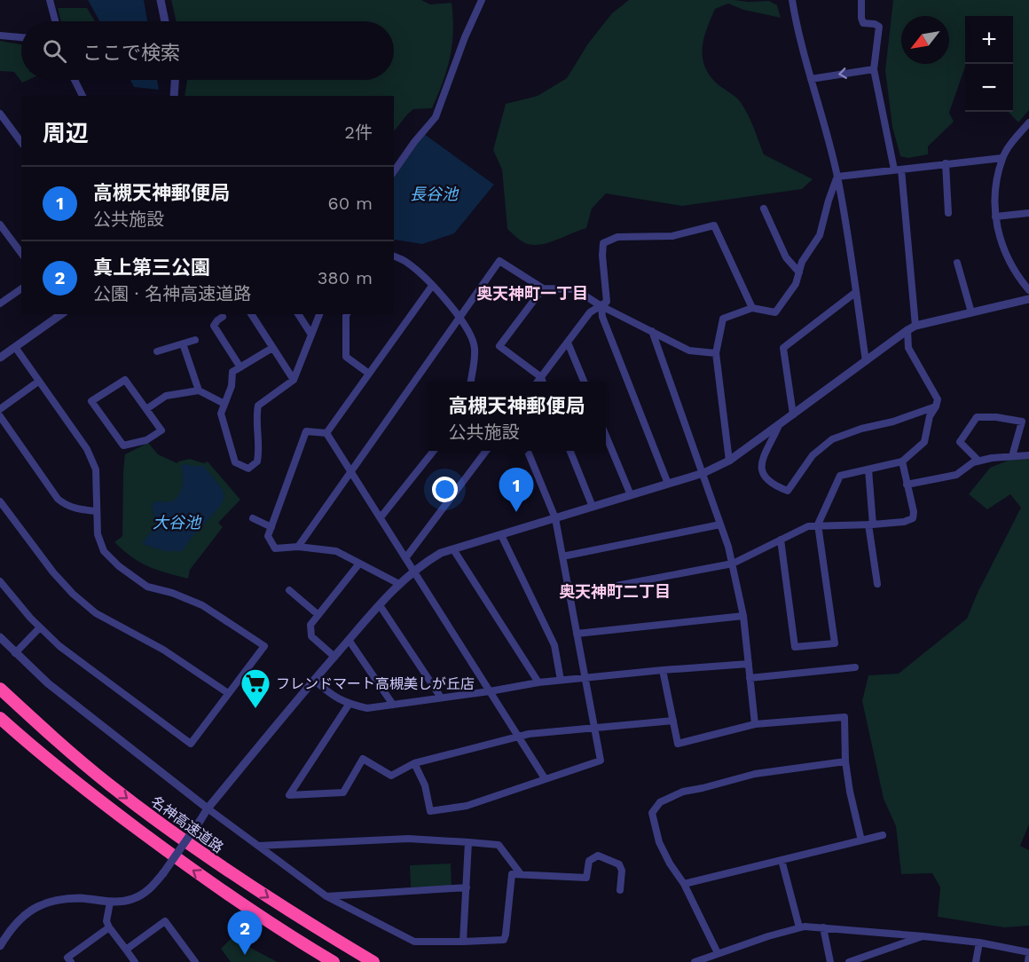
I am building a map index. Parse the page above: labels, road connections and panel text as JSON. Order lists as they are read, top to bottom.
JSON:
{
  "streets": {
    "highway": ["名神高速道路"]
  },
  "districts": ["奥天神町一丁目", "奥天神町二丁目"],
  "water": ["長谷池", "大谷池"],
  "places": {
    "supermarket": ["フレンドマート高槻美しが丘店"]
  },
  "north": "bottom left",
  "page": {
    "map_buttons": ["+", "−"],
    "search": "ここで検索",
    "heading": ["周辺", "2件"],
    "list": [
      {
        "mark": "1",
        "name": "高槻天神郵便局",
        "note": "公共施設",
        "value": "60 m"
      },
      {
        "mark": "2",
        "name": "真上第三公園",
        "note": "公園 · 名神高速道路",
        "value": "380 m"
      }
    ],
    "popup": ["高槻天神郵便局", "公共施設"],
    "pins": ["1", "2"]
  }
}
